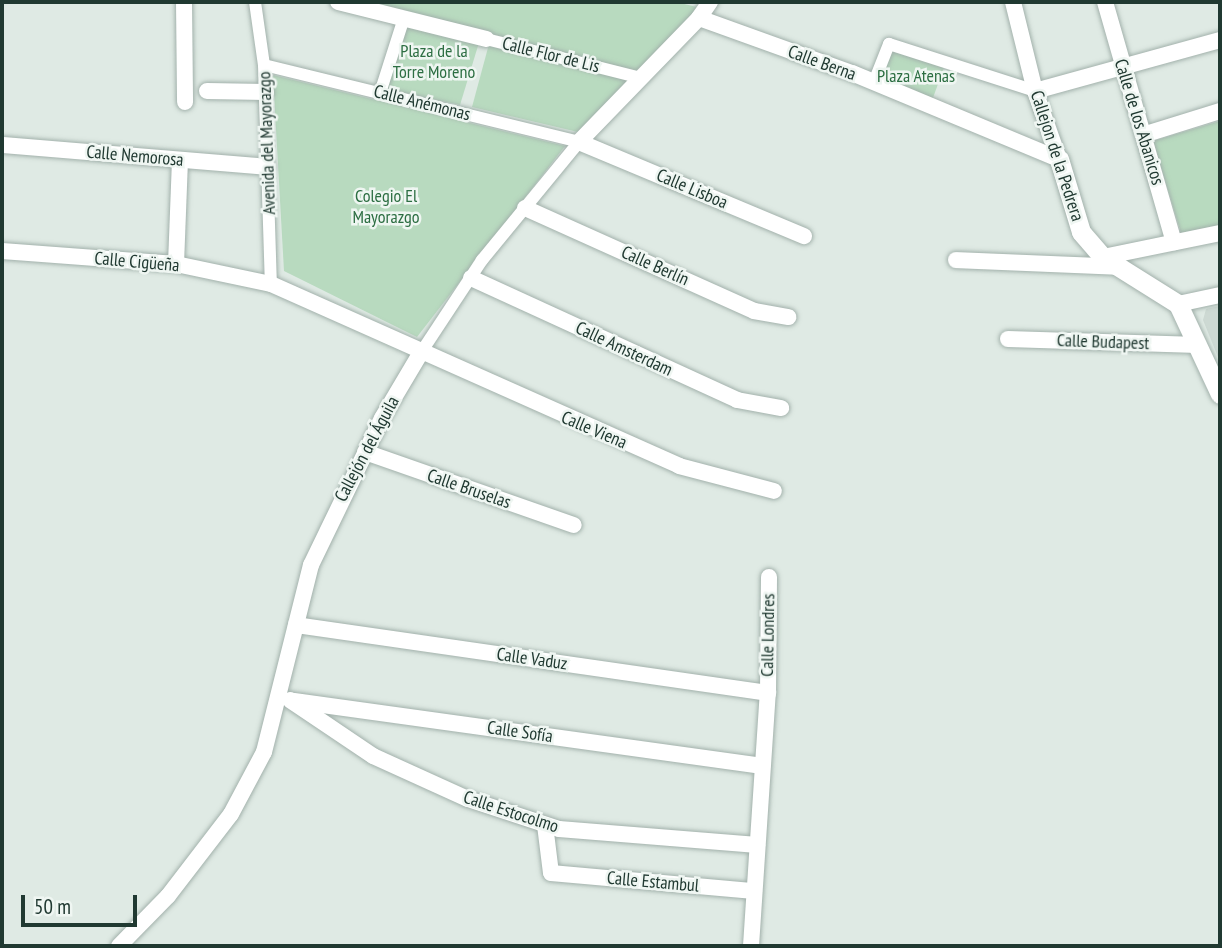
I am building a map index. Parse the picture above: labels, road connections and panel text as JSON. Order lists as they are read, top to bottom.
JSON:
{
  "streets": {
    "street": [
      "Calle Flor de Lis",
      "Calle Berna",
      "Calle Anémonas",
      "Calle de los Abanicos",
      "Avenida del Mayorazgo",
      "Calle Nemorosa",
      "Callejon de la Pedrera",
      "Calle Lisboa",
      "Calle Cigüeña",
      "Calle Berlín",
      "Calle Budapest",
      "Calle Amsterdam",
      "Calle Viena",
      "Callejón del Águila",
      "Calle Bruselas",
      "Calle Londres",
      "Calle Vaduz",
      "Calle Sofía",
      "Calle Estocolmo",
      "Calle Estambul"
    ]
  },
  "crossings": [
    ["Calle Flor de Lis", "Callejón del Águila"],
    ["Calle Berna", "Callejon de la Pedrera"],
    ["Calle Berna", "Callejón del Águila"],
    ["Calle Anémonas", "Avenida del Mayorazgo"],
    ["Calle Anémonas", "Calle Lisboa"],
    ["Calle Anémonas", "Callejón del Águila"],
    ["Avenida del Mayorazgo", "Calle Nemorosa"],
    ["Avenida del Mayorazgo", "Calle Cigüeña"],
    ["Calle Lisboa", "Callejón del Águila"],
    ["Calle Cigüeña", "Calle Viena"],
    ["Calle Cigüeña", "Callejón del Águila"],
    ["Calle Berlín", "Callejón del Águila"],
    ["Calle Amsterdam", "Callejón del Águila"],
    ["Calle Viena", "Callejón del Águila"],
    ["Callejón del Águila", "Calle Bruselas"],
    ["Callejón del Águila", "Calle Vaduz"],
    ["Callejón del Águila", "Calle Sofía"],
    ["Callejón del Águila", "Calle Estocolmo"],
    ["Calle Londres", "Calle Vaduz"],
    ["Calle Londres", "Calle Sofía"],
    ["Calle Londres", "Calle Estocolmo"],
    ["Calle Londres", "Calle Estambul"],
    ["Calle Sofía", "Calle Estocolmo"],
    ["Calle Estocolmo", "Calle Estambul"]
  ],
  "parks": ["Plaza de la Torre Moreno", "Plaza Atenas", "Colegio El Mayorazgo"],
  "scale_bar": "50 m"
}
